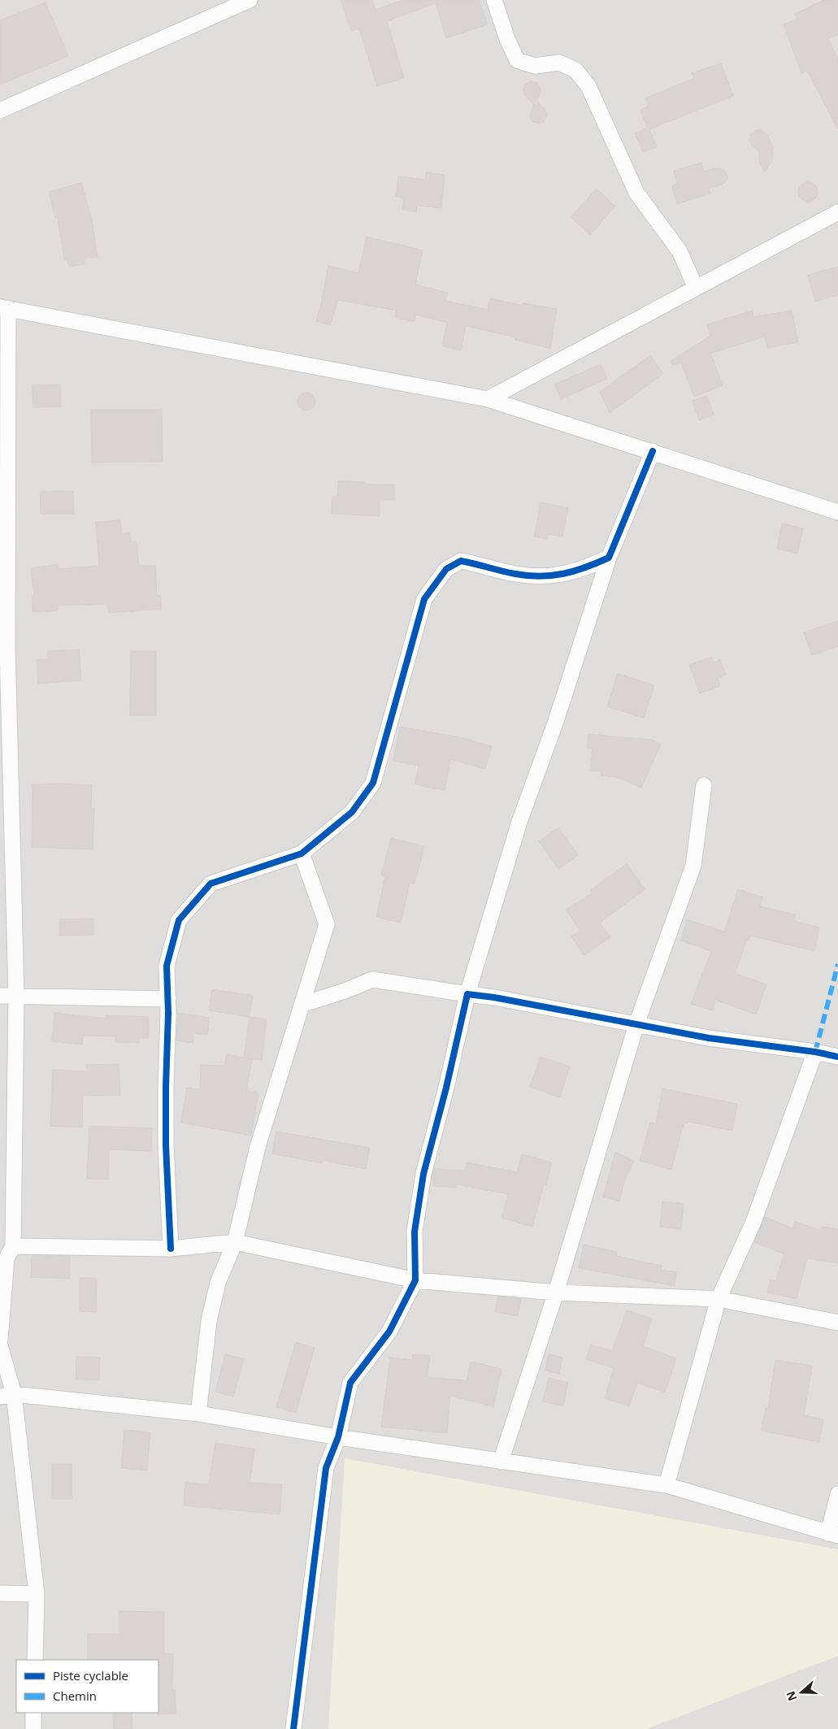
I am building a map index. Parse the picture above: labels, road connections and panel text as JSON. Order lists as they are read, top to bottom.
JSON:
{
  "legend": ["Piste cyclable", "Chemin"],
  "north": "left"
}
